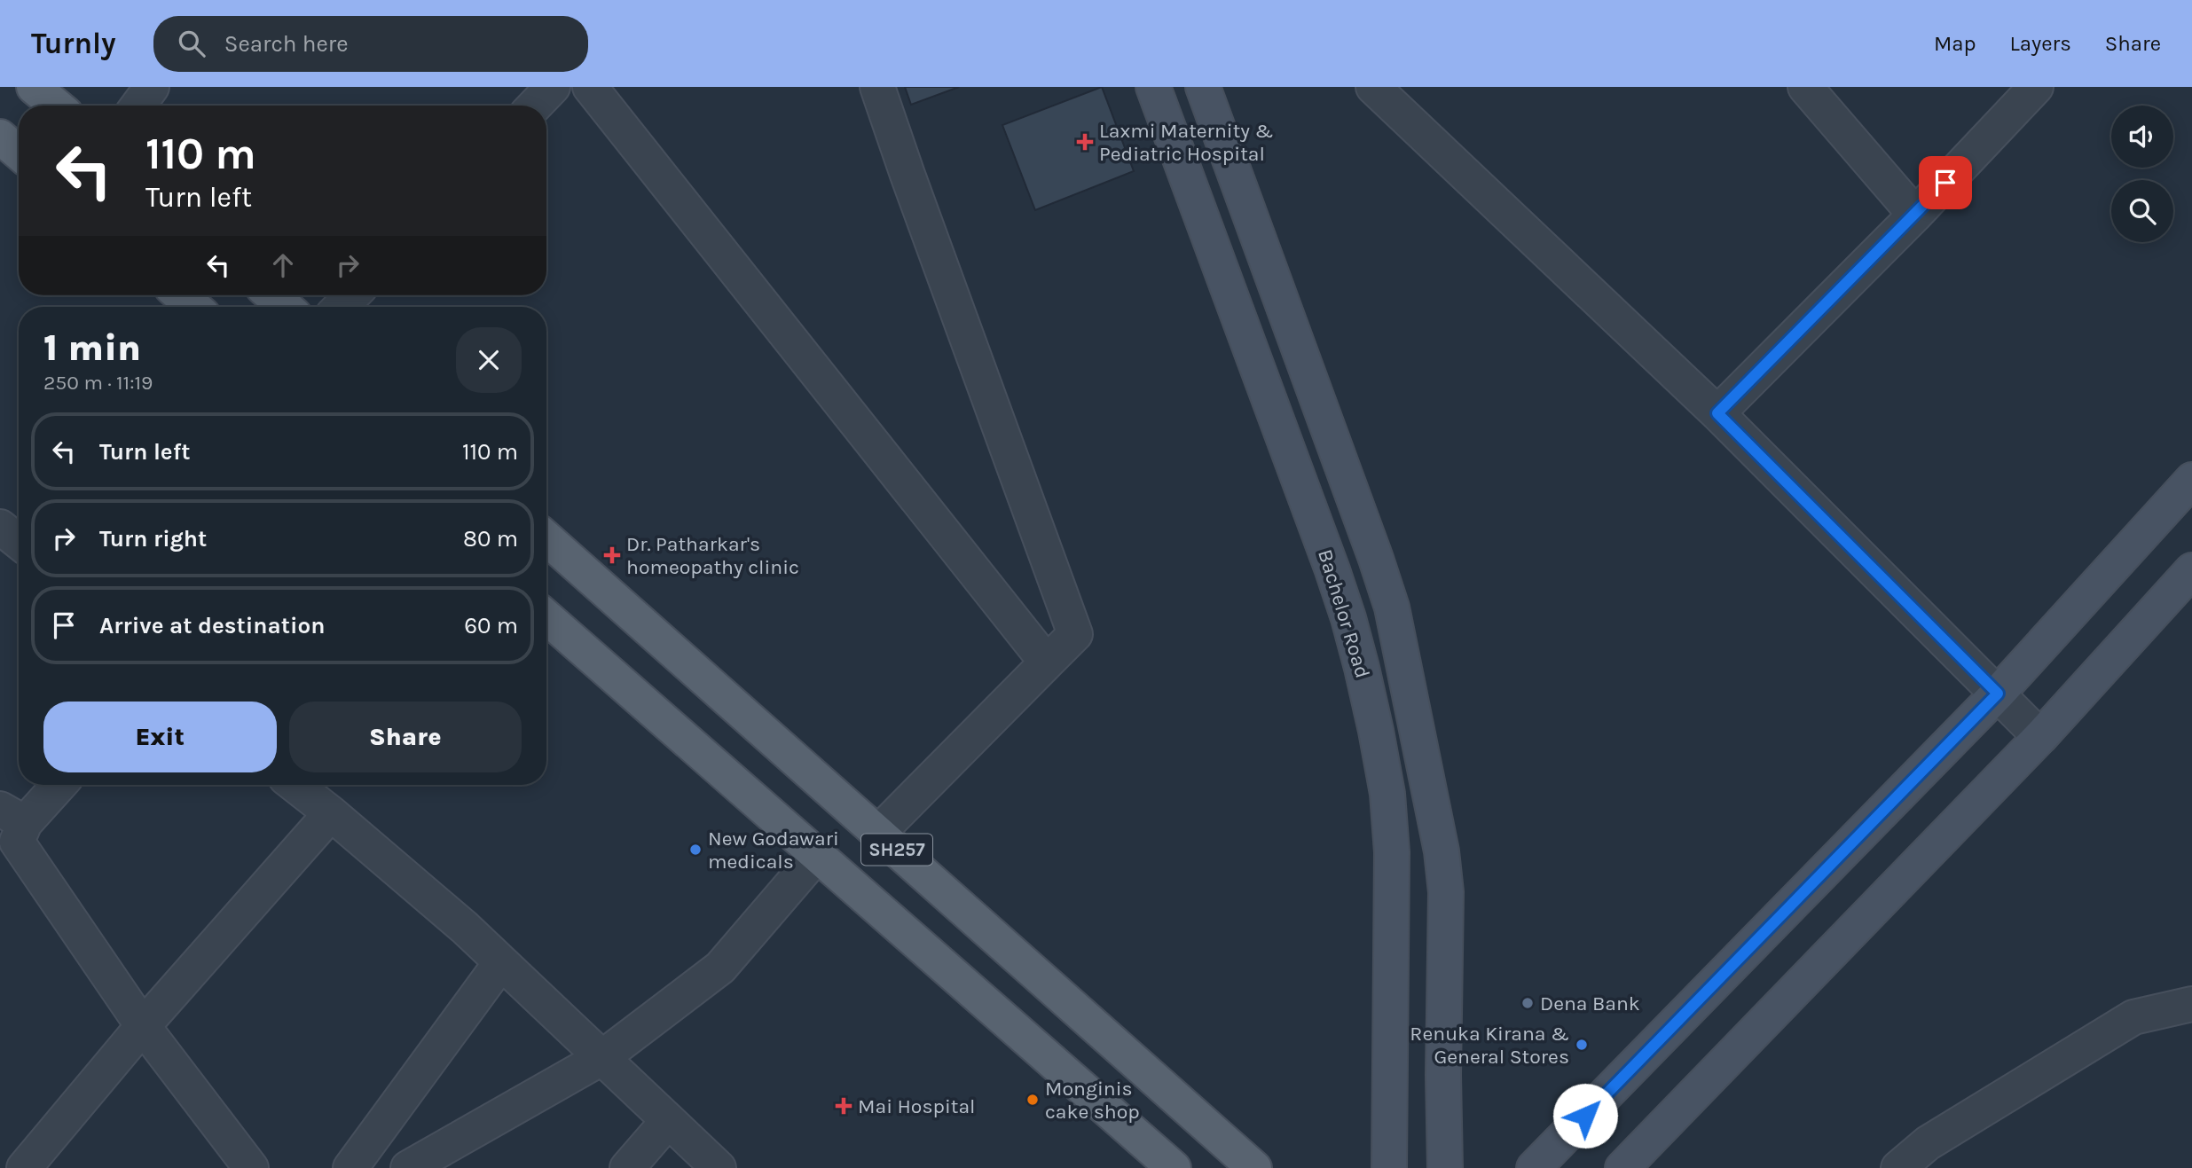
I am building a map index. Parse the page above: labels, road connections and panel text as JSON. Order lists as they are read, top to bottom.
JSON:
{
  "streets": {
    "main road": ["Bachelor Road", "SH257"]
  },
  "places": {
    "health": ["Laxmi Maternity & Pediatric Hospital", "Dr. Patharkar's homeopathy clinic", "Mai Hospital"],
    "other": [
      "New Godawari medicals",
      "Dena Bank",
      "Renuka Kirana & General Stores",
      "Monginis cake shop"
    ]
  },
  "page": {
    "header": "Turnly",
    "search": "Search here",
    "nav": ["Map", "Layers", "Share"],
    "turn": ["110 m", "Turn left"],
    "heading": ["1 min", "250 m · 11:19"],
    "list": [
      {
        "name": "Turn left",
        "value": "110 m"
      },
      {
        "name": "Turn right",
        "value": "80 m"
      },
      {
        "name": "Arrive at destination",
        "value": "60 m"
      }
    ],
    "buttons": ["Exit", "Share"]
  }
}
